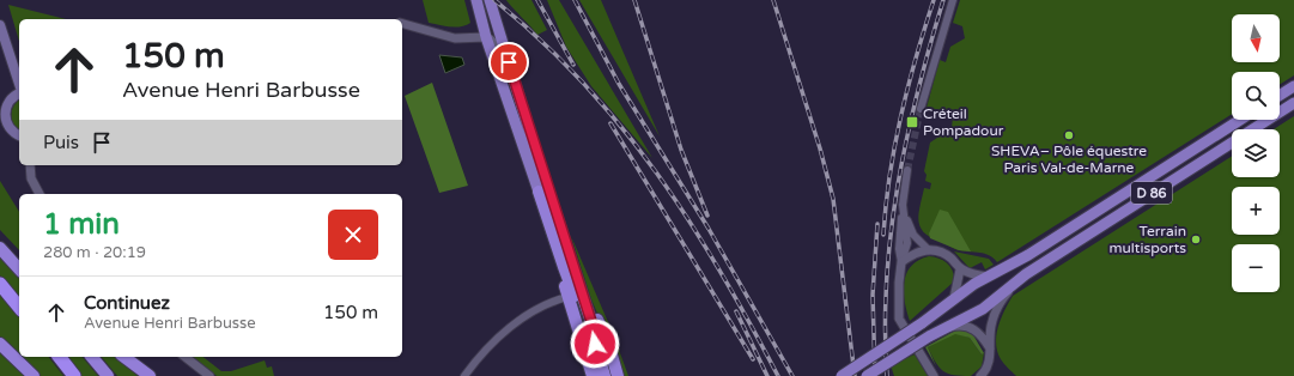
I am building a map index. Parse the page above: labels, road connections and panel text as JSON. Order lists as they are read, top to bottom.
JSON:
{
  "streets": {
    "main road": ["D 86"]
  },
  "places": {
    "transit": ["Créteil Pompadour"],
    "other": ["SHEVA– Pôle équestre Paris Val-de-Marne", "Terrain multisports"]
  },
  "north": "bottom",
  "page": {
    "map_buttons": ["+", "−"],
    "turn": ["150 m", "Avenue Henri Barbusse"],
    "then": "Puis",
    "heading": ["1 min", "280 m · 20:19"],
    "list": [
      {
        "name": "Continuez",
        "note": "Avenue Henri Barbusse",
        "value": "150 m"
      }
    ]
  }
}
